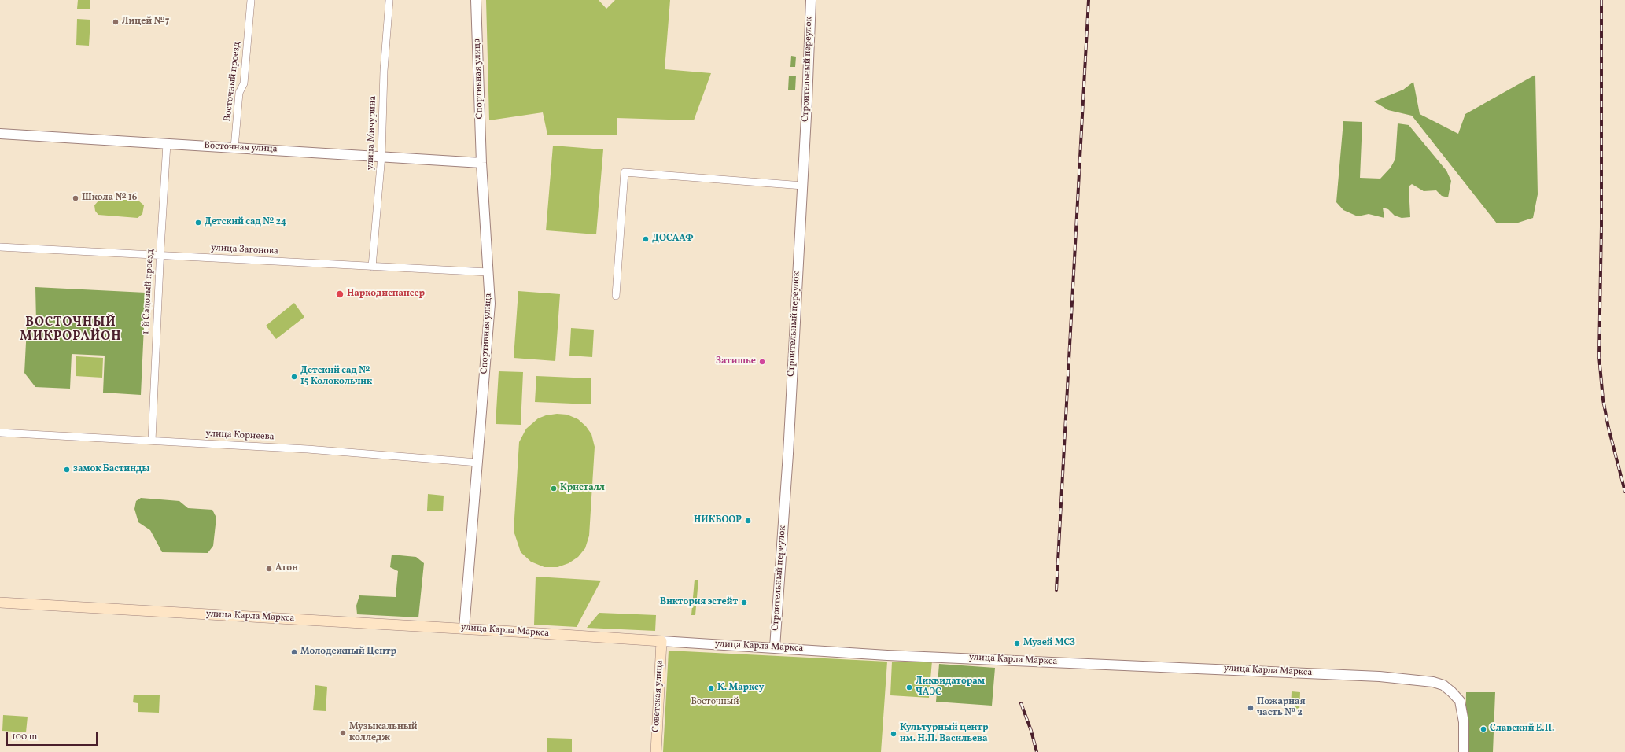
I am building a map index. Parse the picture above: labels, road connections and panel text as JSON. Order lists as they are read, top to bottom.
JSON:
{
  "streets": {
    "main road": ["улица Карла Маркса", "Советская улица"],
    "street": [
      "Строительный переулок",
      "Спортивная улица",
      "Восточный проезд",
      "улица Мичурина",
      "Восточная улица",
      "улица Загонова",
      "1-й Садовый проезд",
      "улица Корнеева"
    ]
  },
  "crossings": [
    ["Строительный переулок", "улица Карла Маркса"],
    ["Спортивная улица", "Восточная улица"],
    ["Спортивная улица", "улица Загонова"],
    ["Спортивная улица", "улица Корнеева"],
    ["Спортивная улица", "улица Карла Маркса"],
    ["Восточный проезд", "Восточная улица"],
    ["улица Мичурина", "Восточная улица"],
    ["улица Мичурина", "улица Загонова"],
    ["Восточная улица", "1-й Садовый проезд"],
    ["улица Загонова", "1-й Садовый проезд"],
    ["1-й Садовый проезд", "улица Корнеева"],
    ["улица Карла Маркса", "Советская улица"]
  ],
  "districts": ["ВОСТОЧНЫЙ МИКРОРАЙОН"],
  "parks": ["Восточный"],
  "places": [
    "Лицей №7",
    "Школа № 16",
    "Детский сад № 24",
    "ДОСААФ",
    "Наркодиспансер",
    "Затишье",
    "Детский сад № 15 Колокольчик",
    "замок Бастинды",
    "Кристалл",
    "НИКБООР",
    "Атон",
    "Виктория эстейт",
    "Музей МСЗ",
    "Молодежный Центр",
    "Ликвидаторам ЧАЭС",
    "К. Марксу",
    "Пожарная часть № 2",
    "Славский Е.П.",
    "Музыкальный колледж",
    "Культурный центр им. Н.П. Васильева"
  ],
  "scale_bar": "100 m"
}
